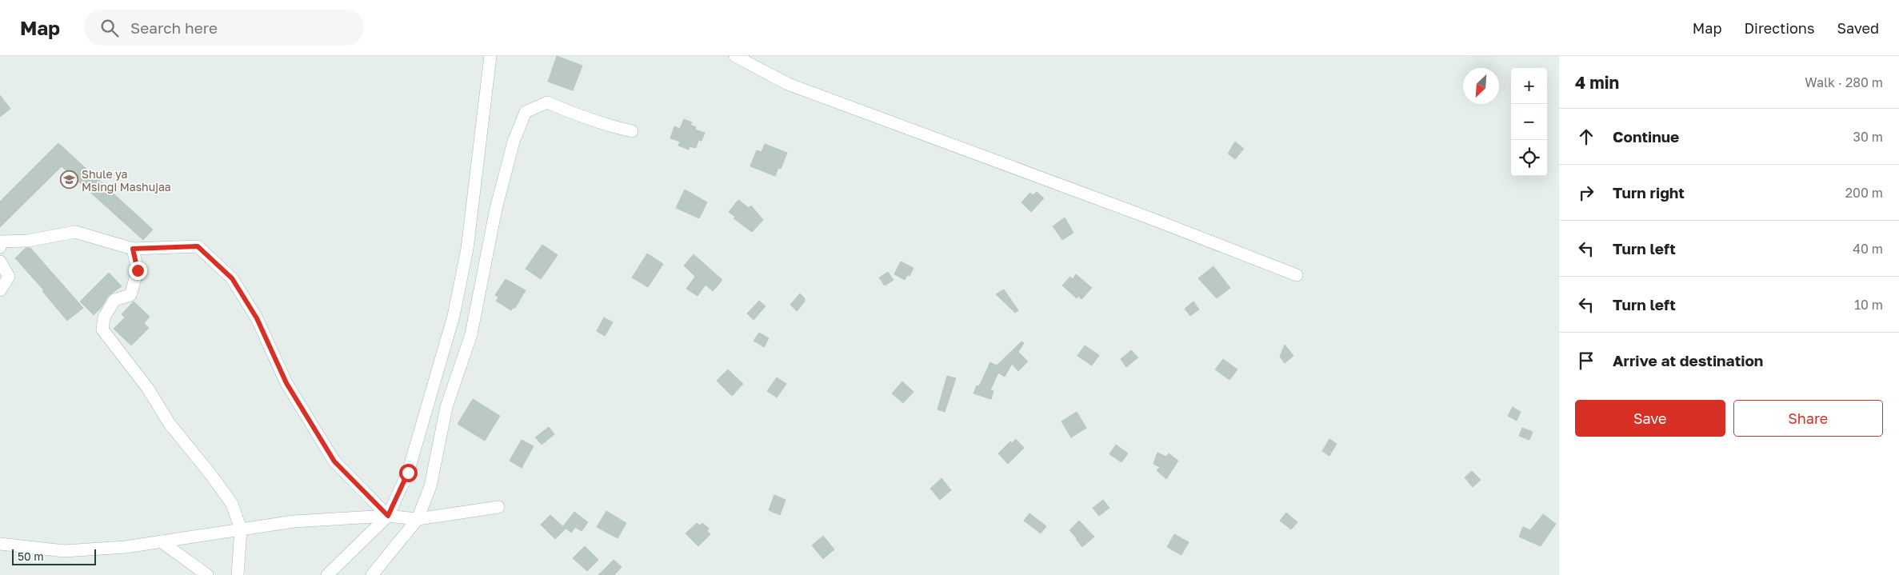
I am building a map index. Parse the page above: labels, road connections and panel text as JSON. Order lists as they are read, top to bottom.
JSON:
{
  "places": {
    "school or university": ["Shule ya Msingi Mashujaa"]
  },
  "scale_bar": "50 m",
  "north": "bottom left",
  "page": {
    "header": "Map",
    "search": "Search here",
    "nav": ["Map", "Directions", "Saved"],
    "heading": ["4 min", "Walk · 280 m"],
    "map_buttons": ["+", "−"],
    "list": [
      ["Continue", "30 m"],
      ["Turn right", "200 m"],
      ["Turn left", "40 m"],
      ["Turn left", "10 m"],
      "Arrive at destination"
    ],
    "buttons": ["Save", "Share"],
    "scale": "50 m"
  }
}
